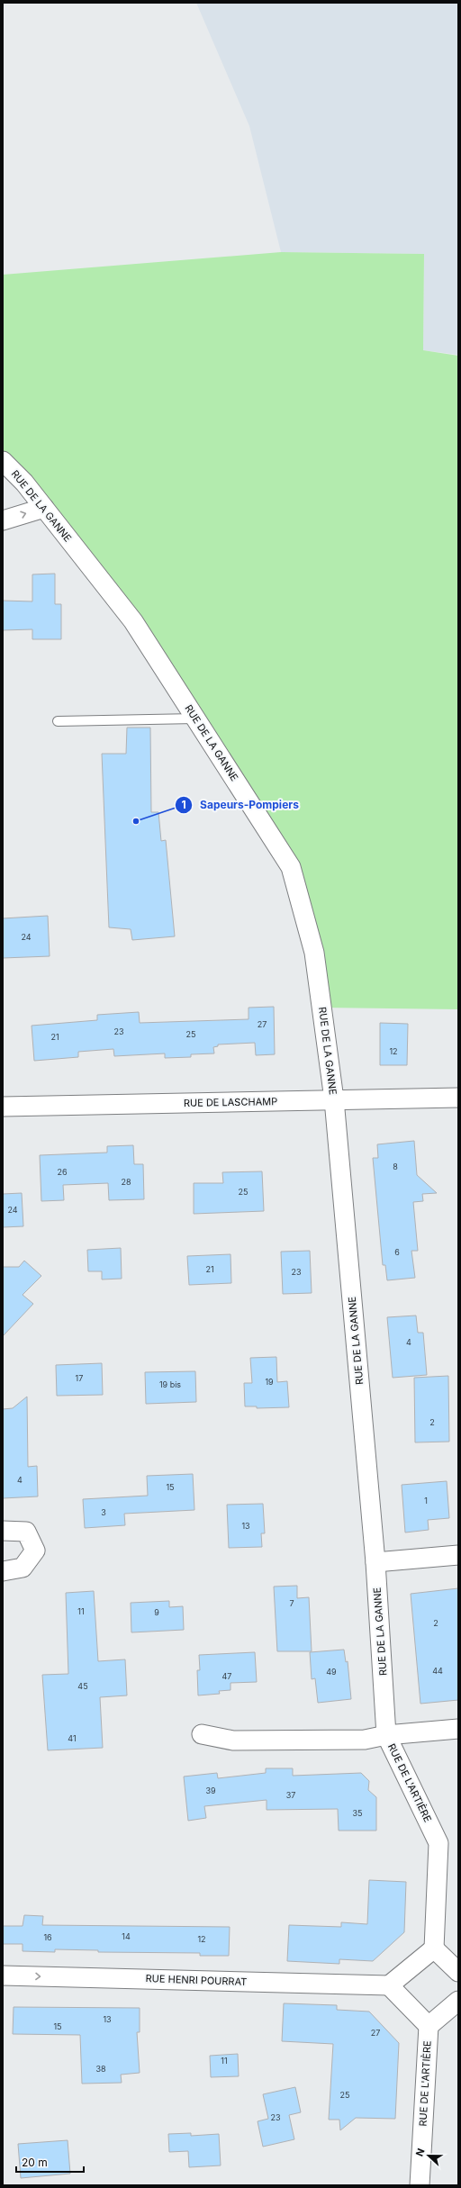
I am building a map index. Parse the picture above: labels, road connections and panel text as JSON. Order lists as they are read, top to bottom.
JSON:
{
  "streets": {
    "street": [
      "RUE DE LA GANNE",
      "RUE DE LASCHAMP",
      "RUE DE L'ARTIÈRE",
      "RUE HENRI POURRAT"
    ]
  },
  "crossings": [
    ["RUE DE LA GANNE", "RUE DE LASCHAMP"],
    ["RUE DE LA GANNE", "RUE DE L'ARTIÈRE"]
  ],
  "one_way": ["RUE HENRI POURRAT"],
  "places": ["Sapeurs-Pompiers"],
  "house_numbers": [
    "24",
    "27",
    "23",
    "25",
    "21",
    "12",
    "8",
    "26",
    "28",
    "25",
    "24",
    "6",
    "21",
    "23",
    "4",
    "17",
    "19",
    "19 bis",
    "2",
    "4",
    "15",
    "1",
    "3",
    "13",
    "7",
    "11",
    "9",
    "2",
    "44",
    "49",
    "47",
    "45",
    "41",
    "39",
    "37",
    "35",
    "14",
    "16",
    "12",
    "13",
    "15",
    "27",
    "11",
    "38",
    "25",
    "23"
  ],
  "scale_bar": "20 m",
  "north": "left"
}
